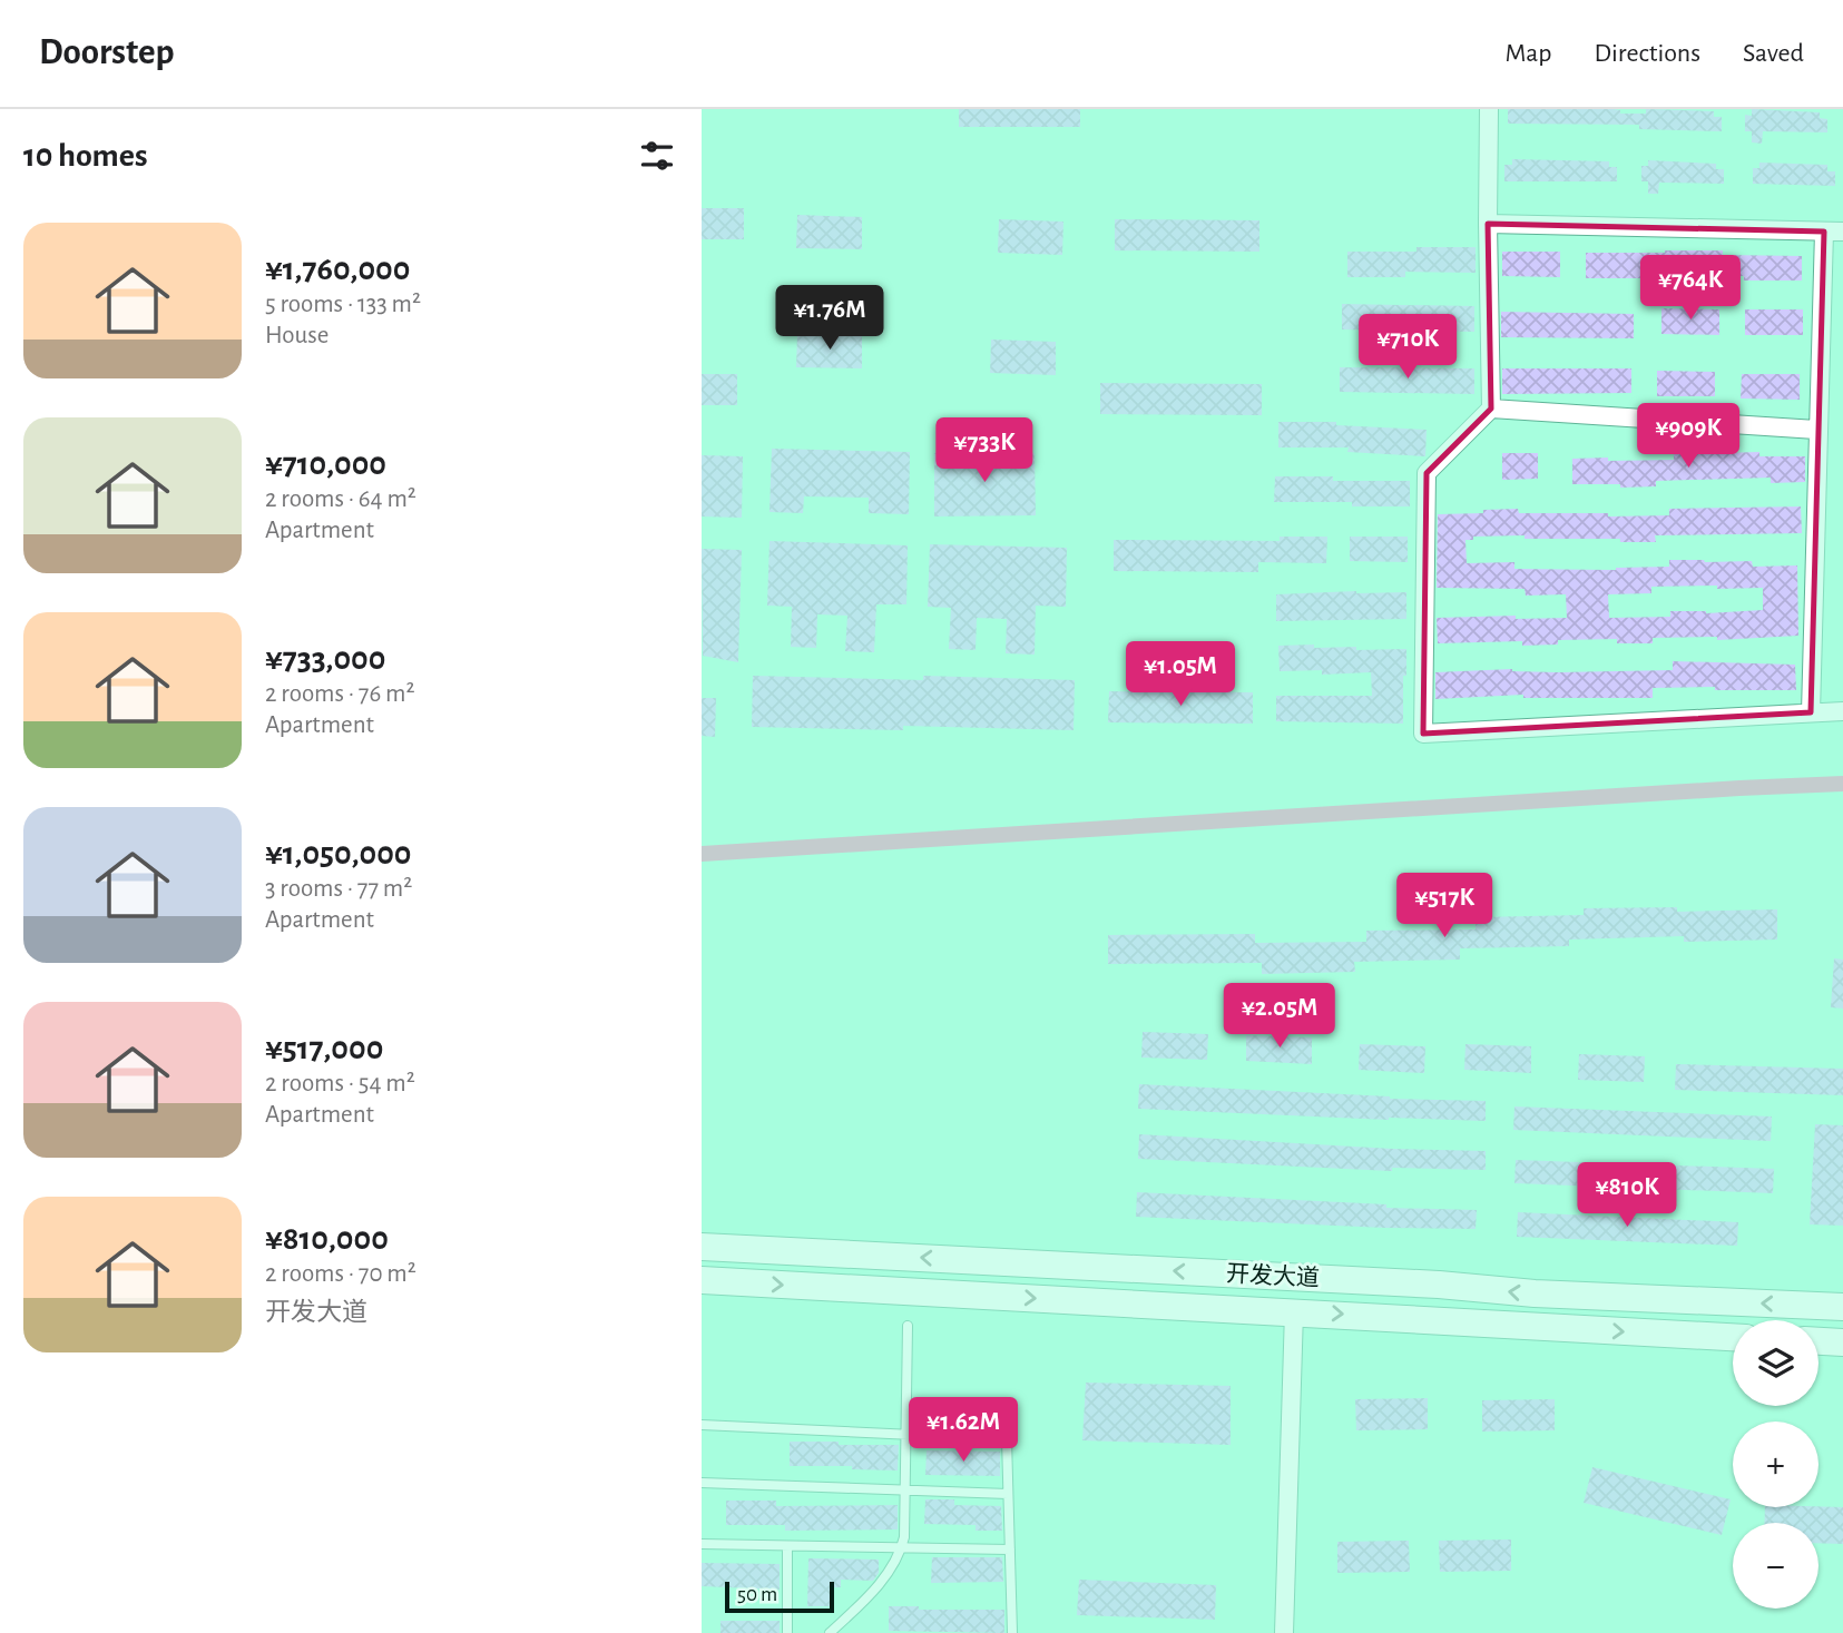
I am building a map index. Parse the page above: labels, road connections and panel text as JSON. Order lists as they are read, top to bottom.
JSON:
{
  "streets": {
    "main road": ["开发大道"]
  },
  "scale_bar": "50 m",
  "page": {
    "header": "Doorstep",
    "nav": ["Map", "Directions", "Saved"],
    "heading": "10 homes",
    "list": [
      {
        "name": "¥1,760,000",
        "note": "5 rooms · 133 m² · House"
      },
      {
        "name": "¥710,000",
        "note": "2 rooms · 64 m² · Apartment"
      },
      {
        "name": "¥733,000",
        "note": "2 rooms · 76 m² · Apartment"
      },
      {
        "name": "¥1,050,000",
        "note": "3 rooms · 77 m² · Apartment"
      },
      {
        "name": "¥517,000",
        "note": "2 rooms · 54 m² · Apartment"
      },
      {
        "name": "¥810,000",
        "note": "2 rooms · 70 m² · 开发大道"
      }
    ],
    "price": [
      "¥764K",
      "¥1.76M",
      "¥710K",
      "¥909K",
      "¥733K",
      "¥1.05M",
      "¥517K",
      "¥2.05M",
      "¥810K",
      "¥1.62M"
    ],
    "map_buttons": ["+", "−"],
    "scale": "50 m"
  }
}
